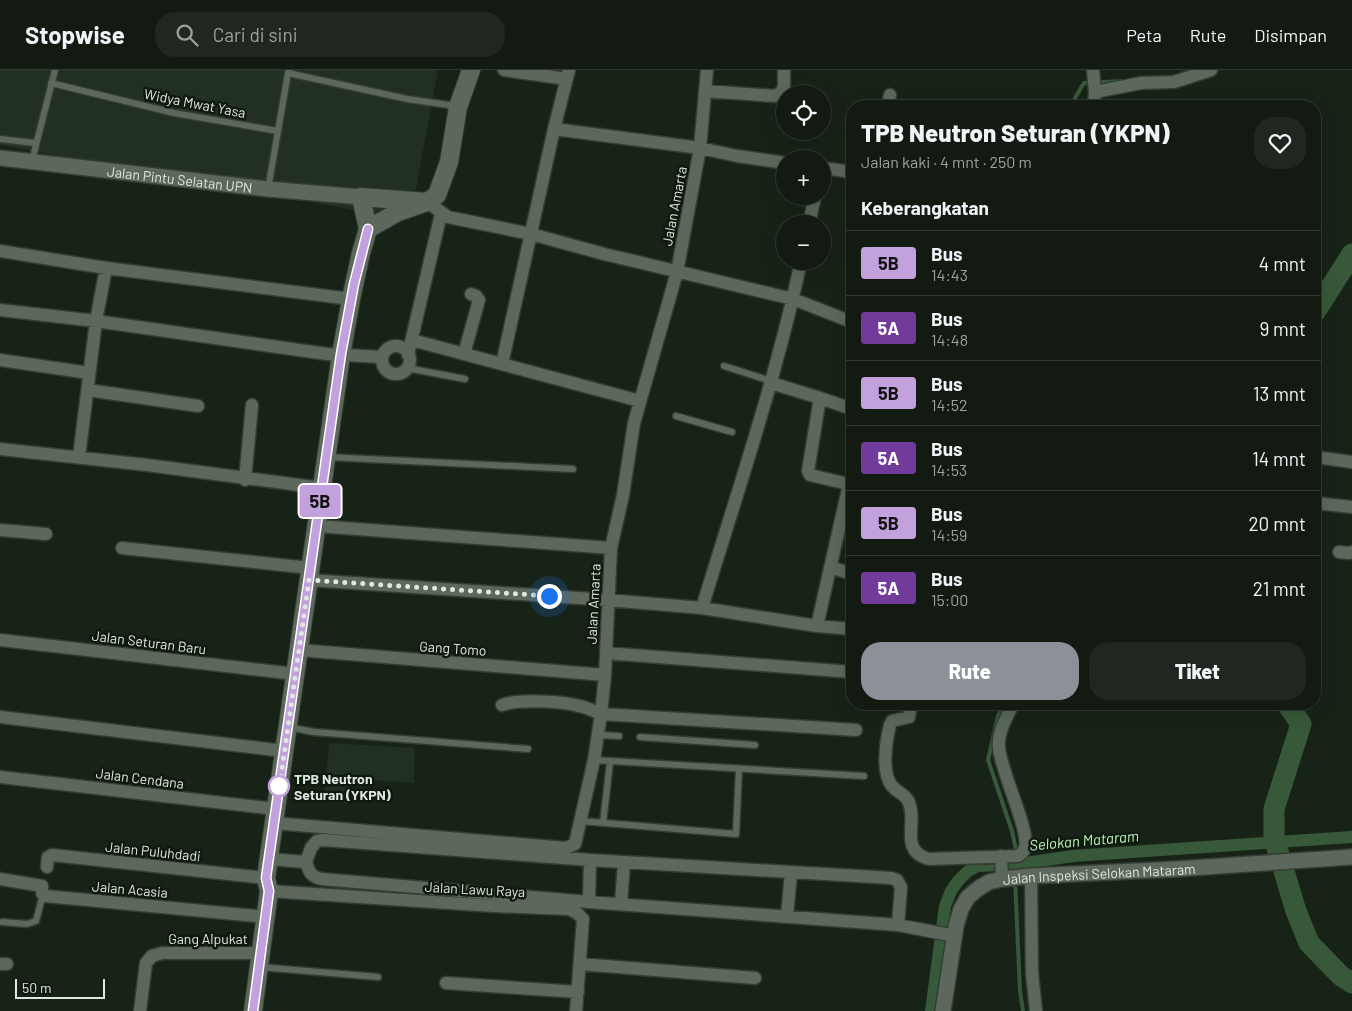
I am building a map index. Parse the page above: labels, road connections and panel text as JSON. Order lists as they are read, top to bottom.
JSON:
{
  "streets": {
    "street": [
      "Jalan Pintu Selatan UPN",
      "Jalan Amarta",
      "Jalan Seturan Baru",
      "Gang Tomo",
      "Jalan Cendana",
      "Jalan Puluhdadi",
      "Jalan Inspeksi Selokan Mataram",
      "Jalan Acasia",
      "Jalan Lawu Raya",
      "Gang Alpukat"
    ],
    "lane": ["Widya Mwat Yasa"]
  },
  "crossings": [
    ["Jalan Amarta", "Gang Tomo"],
    ["Jalan Amarta", "Jalan Cendana"],
    ["Jalan Puluhdadi", "Jalan Lawu Raya"]
  ],
  "water": ["Selokan Mataram"],
  "places": ["TPB Neutron Seturan (YKPN)"],
  "lines": ["bus line 5B"],
  "scale_bar": "50 m",
  "page": {
    "header": "Stopwise",
    "search": "Cari di sini",
    "nav": ["Peta", "Rute", "Disimpan"],
    "on_map": "5B",
    "map_buttons": ["+", "−"],
    "heading": [
      ["TPB Neutron Seturan (YKPN)", "Jalan kaki · 4 mnt · 250 m"],
      "Keberangkatan"
    ],
    "list": [
      {
        "mark": "5B",
        "name": "Bus",
        "note": "14:43",
        "value": "4 mnt"
      },
      {
        "mark": "5A",
        "name": "Bus",
        "note": "14:48",
        "value": "9 mnt"
      },
      {
        "mark": "5B",
        "name": "Bus",
        "note": "14:52",
        "value": "13 mnt"
      },
      {
        "mark": "5A",
        "name": "Bus",
        "note": "14:53",
        "value": "14 mnt"
      },
      {
        "mark": "5B",
        "name": "Bus",
        "note": "14:59",
        "value": "20 mnt"
      },
      {
        "mark": "5A",
        "name": "Bus",
        "note": "15:00",
        "value": "21 mnt"
      }
    ],
    "buttons": ["Rute", "Tiket"],
    "scale": "50 m"
  }
}
